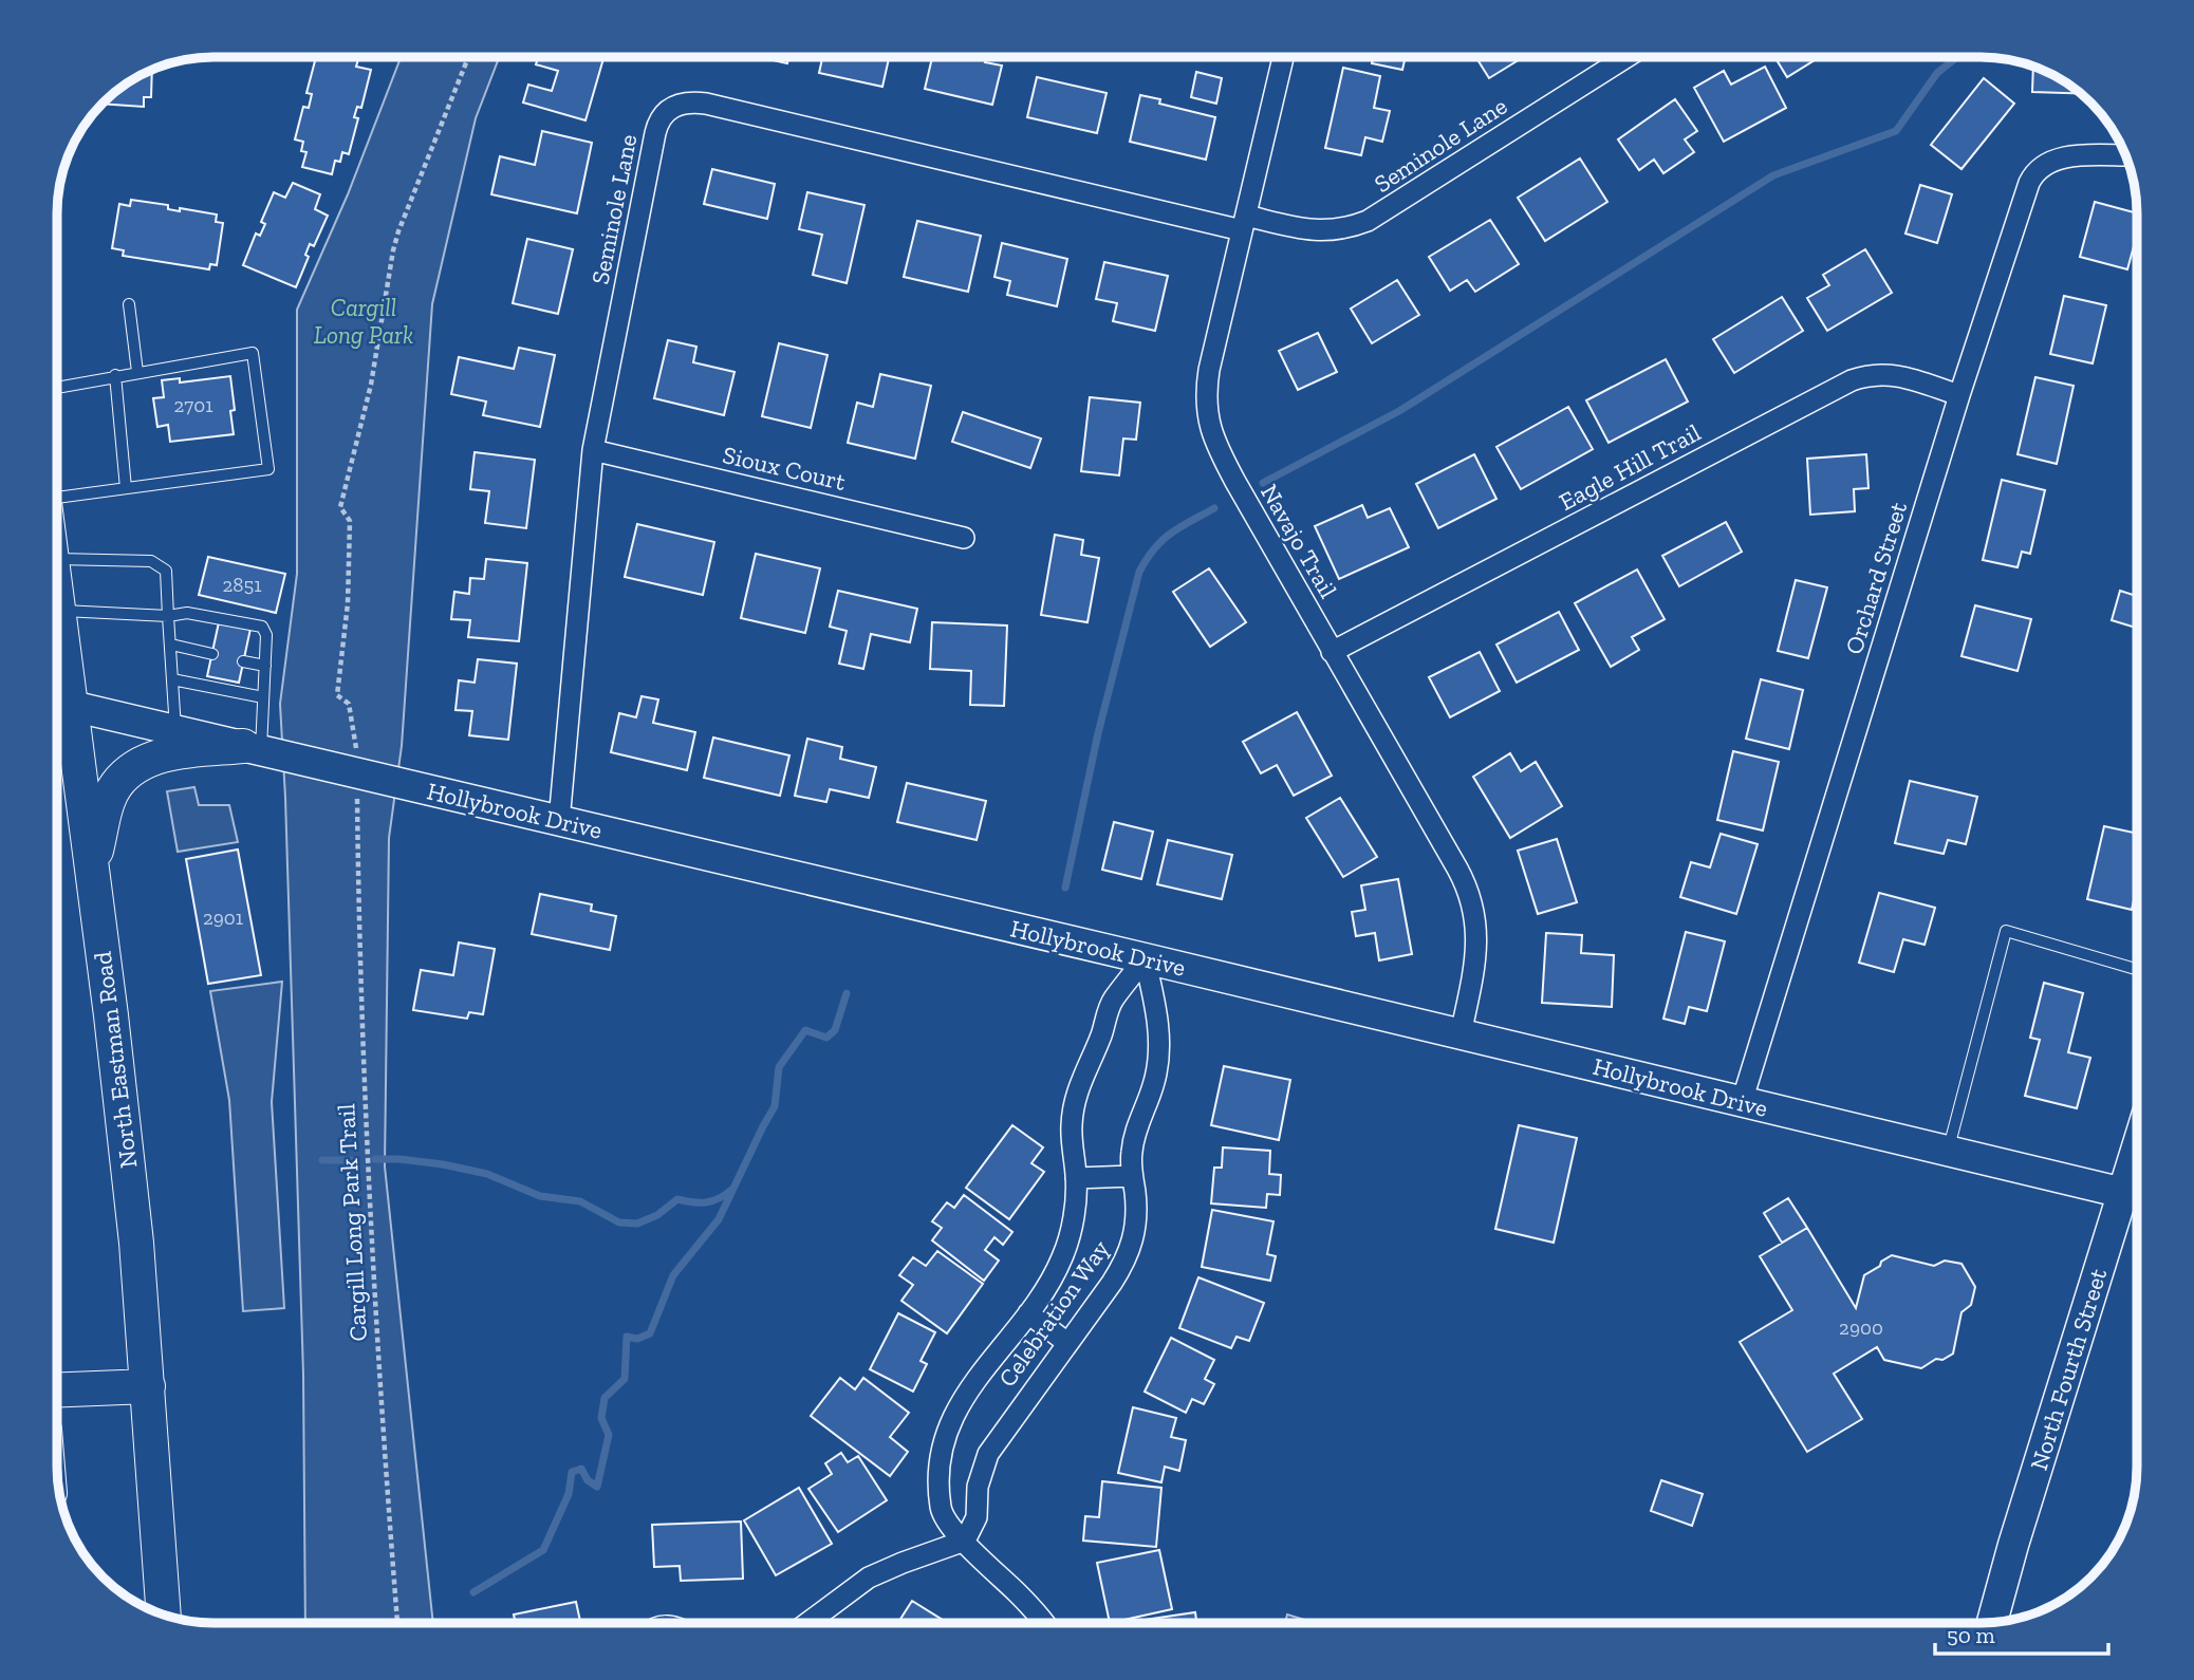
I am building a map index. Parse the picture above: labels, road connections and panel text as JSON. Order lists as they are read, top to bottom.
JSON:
{
  "streets": {
    "main road": ["Hollybrook Drive", "North Eastman Road", "North Fourth Street"],
    "street": [
      "Seminole Lane",
      "Eagle Hill Trail",
      "Sioux Court",
      "Navajo Trail",
      "Orchard Street",
      "Celebration Way"
    ],
    "path": ["Cargill Long Park Trail"]
  },
  "crossings": [
    ["Seminole Lane", "Sioux Court"],
    ["Seminole Lane", "Navajo Trail"],
    ["Seminole Lane", "Hollybrook Drive"],
    ["Eagle Hill Trail", "Navajo Trail"],
    ["Eagle Hill Trail", "Orchard Street"],
    ["Navajo Trail", "Hollybrook Drive"],
    ["Orchard Street", "Hollybrook Drive"],
    ["Hollybrook Drive", "North Eastman Road"],
    ["Hollybrook Drive", "Celebration Way"],
    ["Hollybrook Drive", "North Fourth Street"]
  ],
  "parks": ["Cargill Long Park"],
  "house_numbers": [
    "2701",
    "2851",
    "2901",
    "2900"
  ],
  "scale_bar": "50 m"
}
